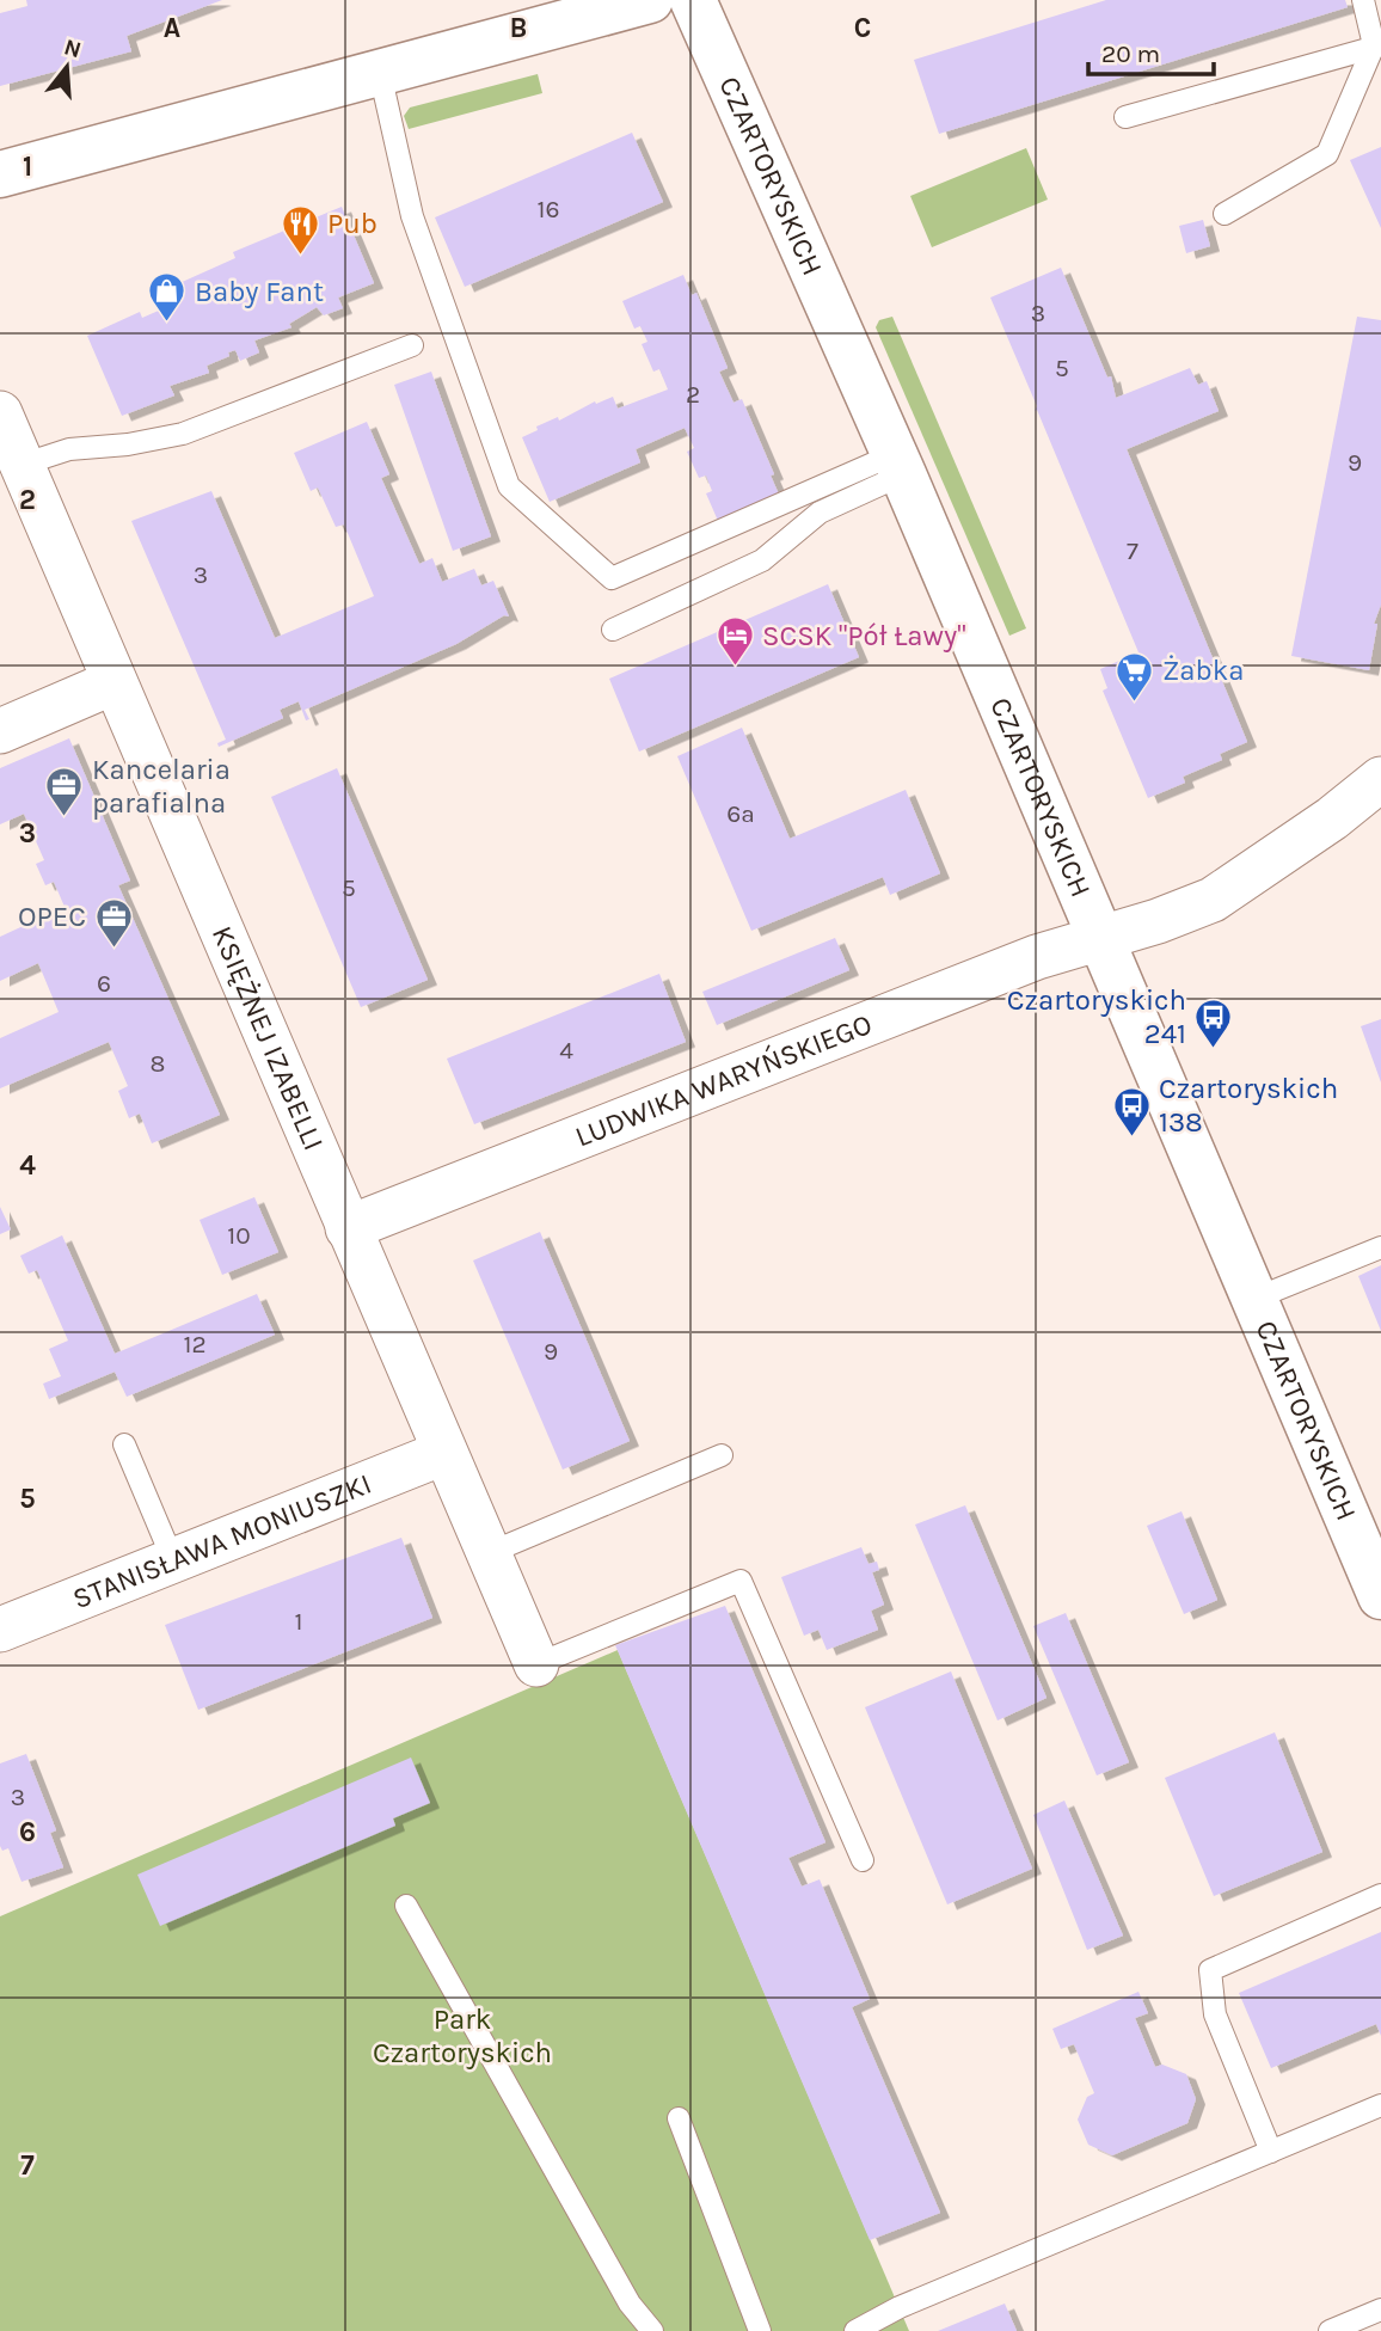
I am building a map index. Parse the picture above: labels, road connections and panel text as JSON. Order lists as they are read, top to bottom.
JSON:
{
  "streets": {
    "main road": ["CZARTORYSKICH"],
    "street": ["KSIĘŻNEJ IZABELLI", "LUDWIKA WARYŃSKIEGO", "STANISŁAWA MONIUSZKI"]
  },
  "crossings": [
    ["CZARTORYSKICH", "LUDWIKA WARYŃSKIEGO"],
    ["KSIĘŻNEJ IZABELLI", "LUDWIKA WARYŃSKIEGO"],
    ["KSIĘŻNEJ IZABELLI", "STANISŁAWA MONIUSZKI"]
  ],
  "parks": ["Park Czartoryskich"],
  "places": {
    "restaurant": ["Pub"],
    "shop": ["Baby Fant"],
    "hotel": ["SCSK \"Pół Ławy\""],
    "supermarket": ["Żabka"],
    "office": ["Kancelaria parafialna", "OPEC"],
    "bus stop": ["Czartoryskich 241", "Czartoryskich 138"]
  },
  "house_numbers": [
    "16",
    "3",
    "5",
    "2",
    "9",
    "7",
    "3",
    "6a",
    "5",
    "6",
    "4",
    "8",
    "10",
    "12",
    "9",
    "1",
    "3"
  ],
  "scale_bar": "20 m",
  "north": "top",
  "grid": {
    "columns": ["A", "B", "C"],
    "rows": [
      "1",
      "2",
      "3",
      "4",
      "5",
      "6",
      "7"
    ]
  }
}
